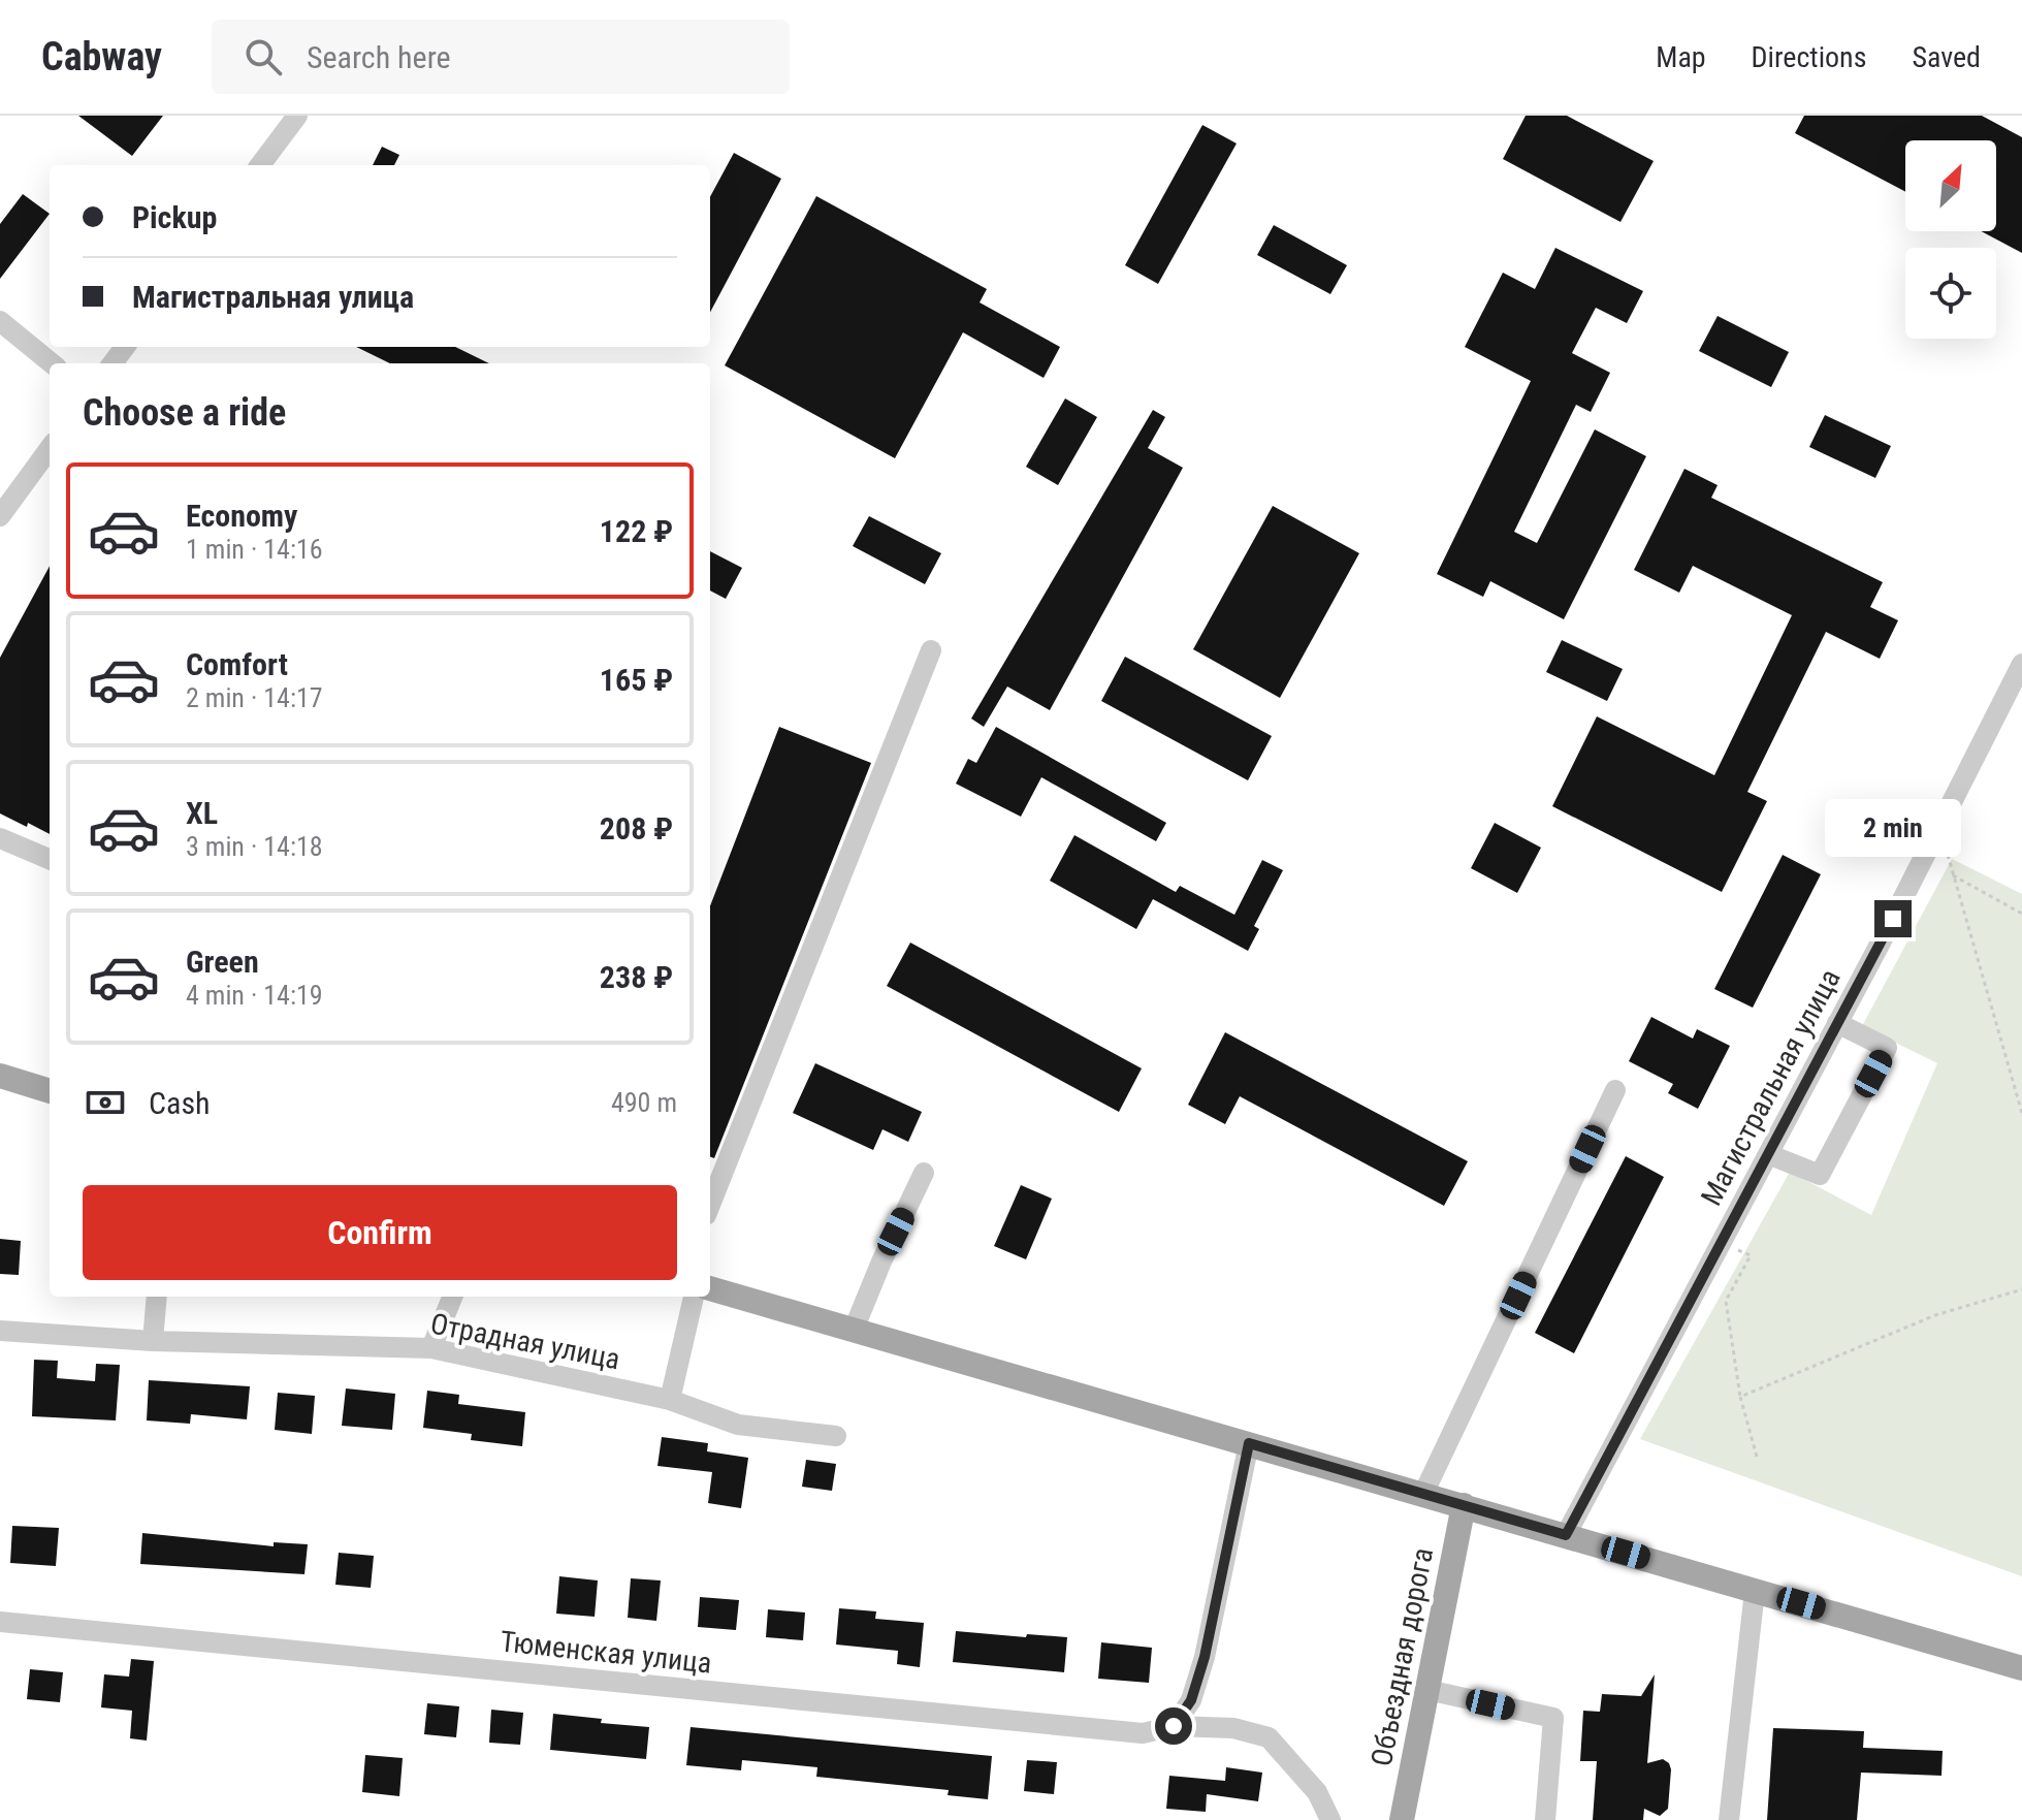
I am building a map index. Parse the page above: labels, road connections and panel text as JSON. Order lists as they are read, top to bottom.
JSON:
{
  "streets": {
    "main road": ["Объездная дорога"],
    "street": ["Магистральная улица", "Отрадная улица", "Тюменская улица"]
  },
  "north": "top right",
  "page": {
    "header": "Cabway",
    "search": "Search here",
    "nav": ["Map", "Directions", "Saved"],
    "banner": ["Pickup", "Магистральная улица"],
    "heading": "Choose a ride",
    "list": [
      {
        "name": "Economy",
        "note": "1 min · 14:16",
        "value": "122 ₽"
      },
      {
        "name": "Comfort",
        "note": "2 min · 14:17",
        "value": "165 ₽"
      },
      {
        "name": "XL",
        "note": "3 min · 14:18",
        "value": "208 ₽"
      },
      {
        "name": "Green",
        "note": "4 min · 14:19",
        "value": "238 ₽"
      }
    ],
    "bubble": "2 min",
    "pay": ["Cash", "490 m"],
    "buttons": "Confirm"
  }
}
